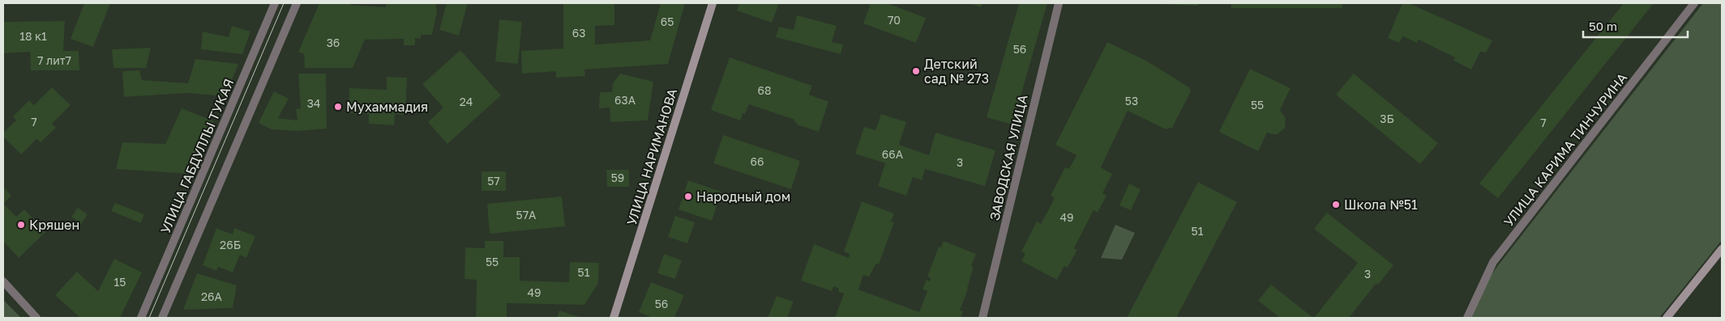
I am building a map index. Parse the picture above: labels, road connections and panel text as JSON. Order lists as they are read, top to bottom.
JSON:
{
  "streets": {
    "main road": ["УЛИЦА НАРИМАНОВА"],
    "street": ["УЛИЦА КАРИМА ТИНЧУРИНА", "УЛИЦА ГАБДУЛЛЫ ТУКАЯ", "ЗАВОДСКАЯ УЛИЦА"]
  },
  "places": [
    "Детский сад № 273",
    "Мухаммадия",
    "Народный дом",
    "Школа №51",
    "Кряшен"
  ],
  "house_numbers": [
    "70",
    "65",
    "63",
    "18 к1",
    "36",
    "56",
    "7 лит7",
    "68",
    "63А",
    "53",
    "24",
    "34",
    "55",
    "3Б",
    "7",
    "7",
    "66А",
    "66",
    "3",
    "59",
    "57",
    "57А",
    "49",
    "51",
    "26Б",
    "55",
    "51",
    "3",
    "15",
    "49",
    "26А",
    "56"
  ],
  "scale_bar": "50 m"
}
